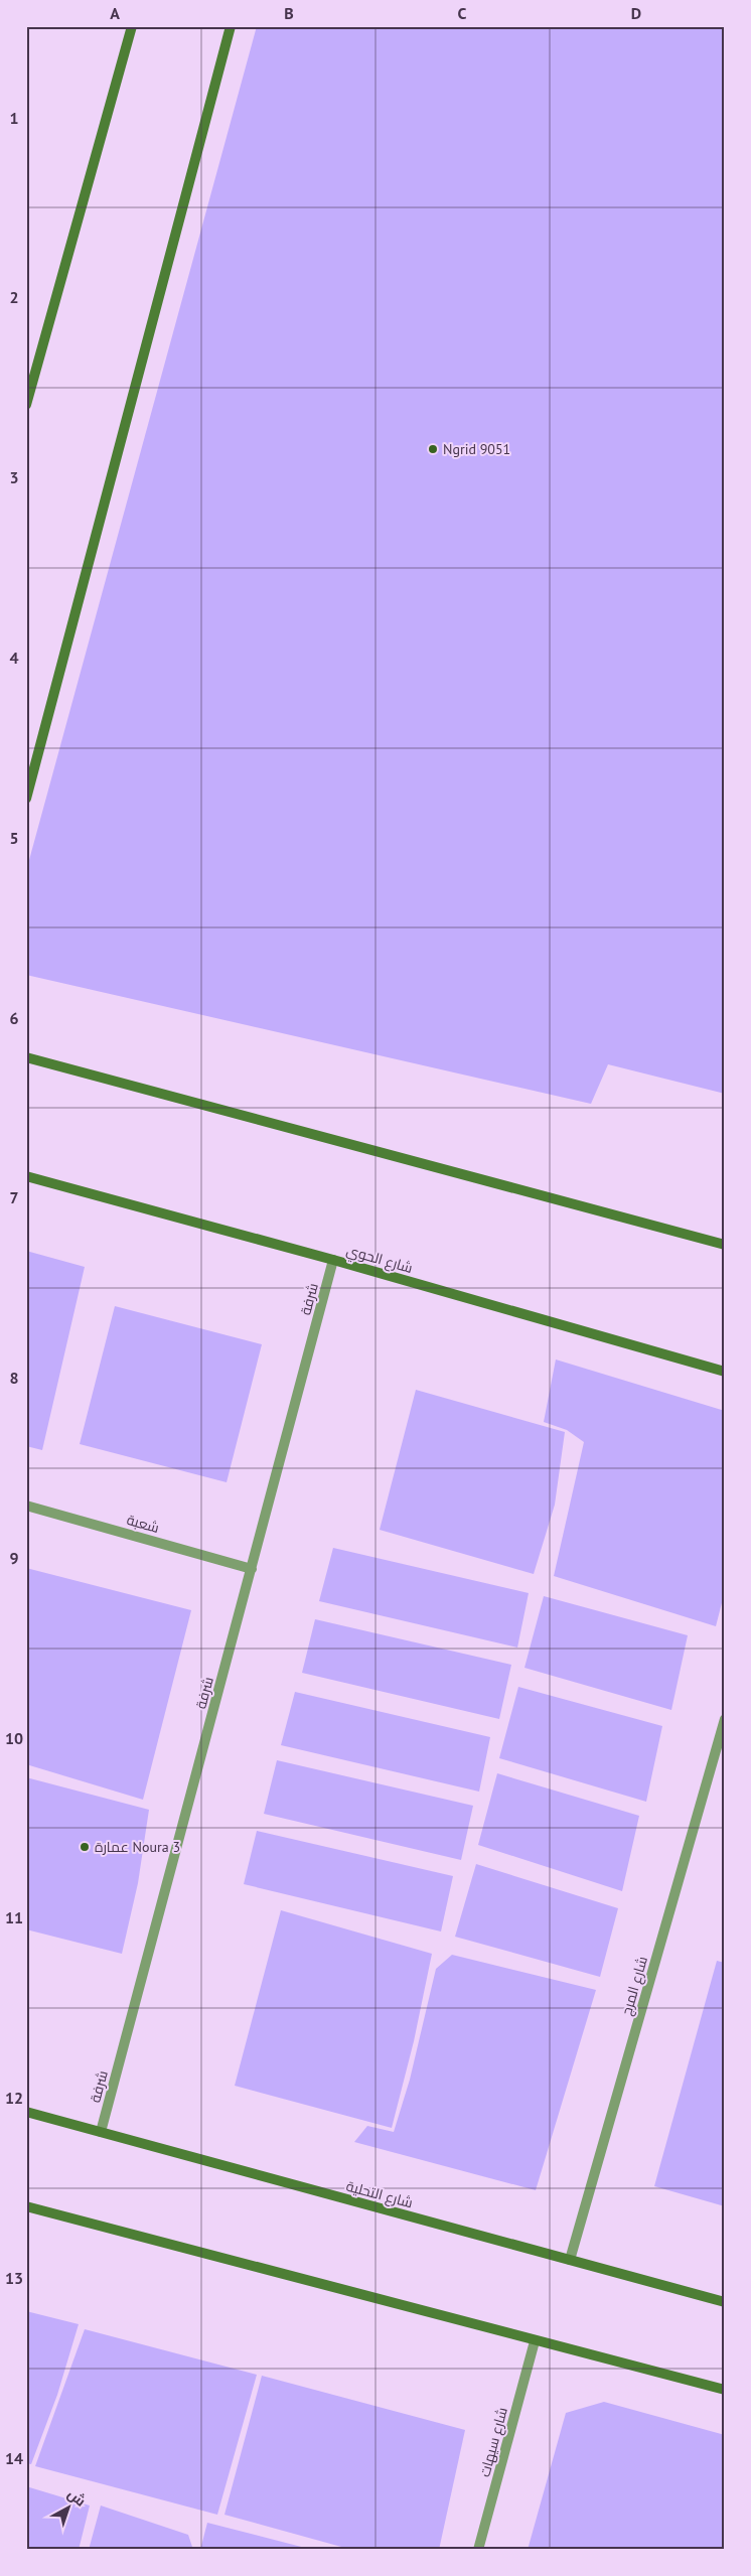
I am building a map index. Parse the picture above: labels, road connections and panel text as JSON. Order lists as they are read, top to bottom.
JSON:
{
  "streets": {
    "street": [
      "شارع الحوي",
      "شرفة",
      "شعبة",
      "شارع المرج",
      "شارع التحلية",
      "شارع سيهات"
    ]
  },
  "crossings": [
    ["شارع الحوي", "شرفة"],
    ["شرفة", "شعبة"],
    ["شرفة", "شارع التحلية"],
    ["شارع المرج", "شارع التحلية"]
  ],
  "places": ["Ngrid 9051", "عمارة Noura 3"],
  "north": "top right",
  "grid": {
    "columns": [
      "A",
      "B",
      "C",
      "D"
    ],
    "rows": [
      "1",
      "2",
      "3",
      "4",
      "5",
      "6",
      "7",
      "8",
      "9",
      "10",
      "11",
      "12",
      "13",
      "14"
    ]
  }
}
